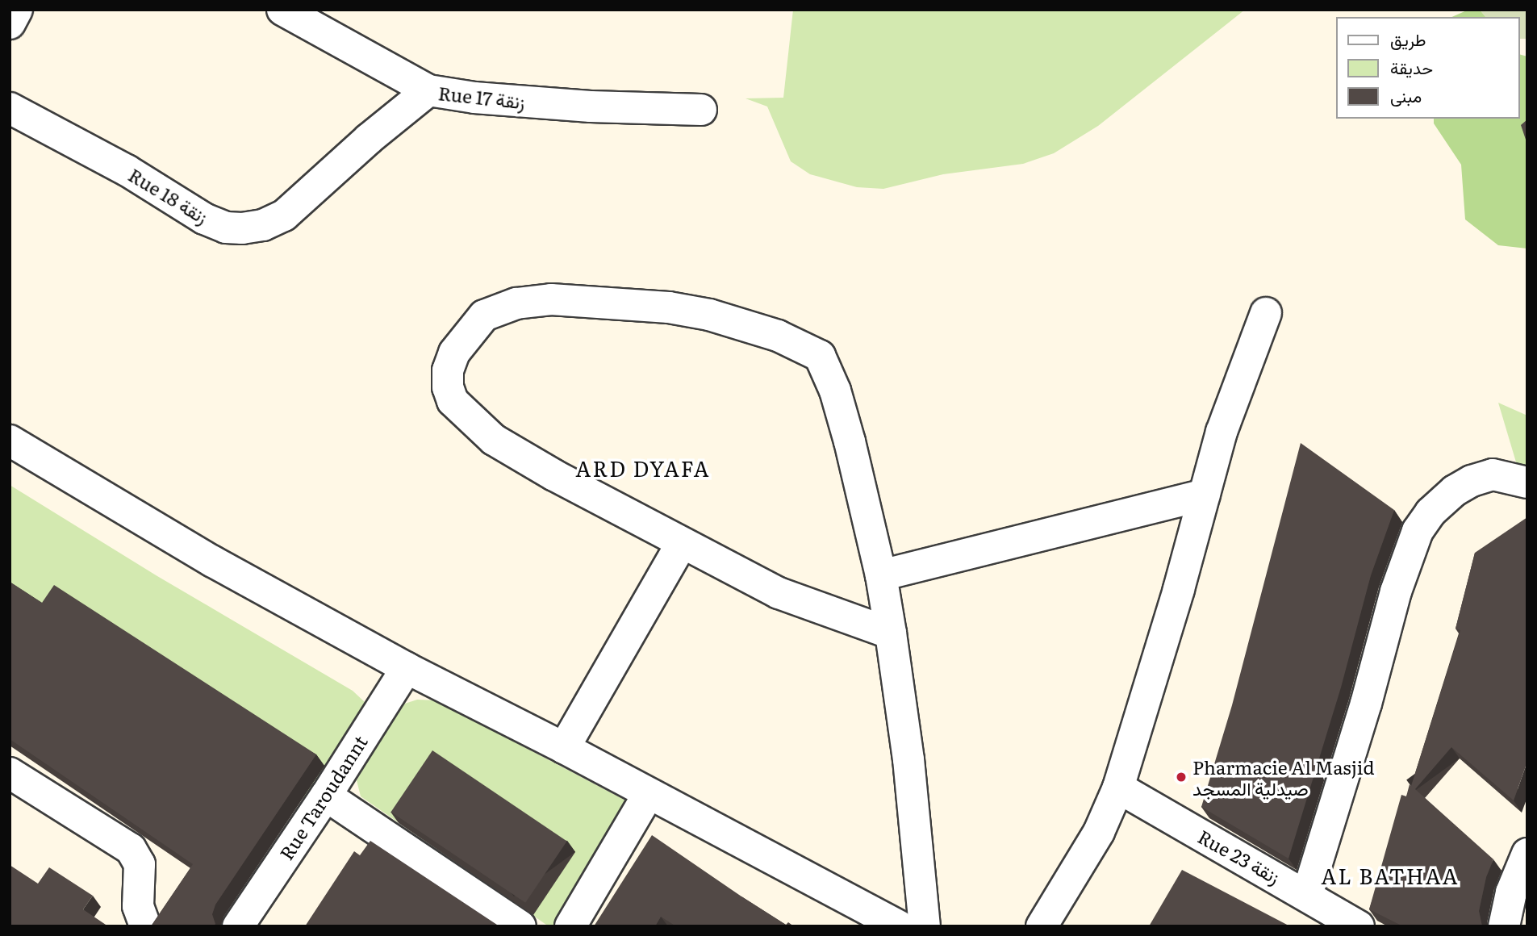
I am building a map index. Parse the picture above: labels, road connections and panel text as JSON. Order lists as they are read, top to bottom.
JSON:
{
  "streets": {
    "street": [
      "Rue 17 زنقة",
      "Rue 18 زنقة",
      "Rue Taroudannt",
      "Rue 23 زنقة"
    ]
  },
  "crossings": [
    ["Rue 17 زنقة", "Rue 18 زنقة"]
  ],
  "districts": ["ARD DYAFA", "AL BATHAA"],
  "places": ["Pharmacie Al Masjid صيدلية المسجد"],
  "legend": ["طريق", "حديقة", "مبنى"]
}
